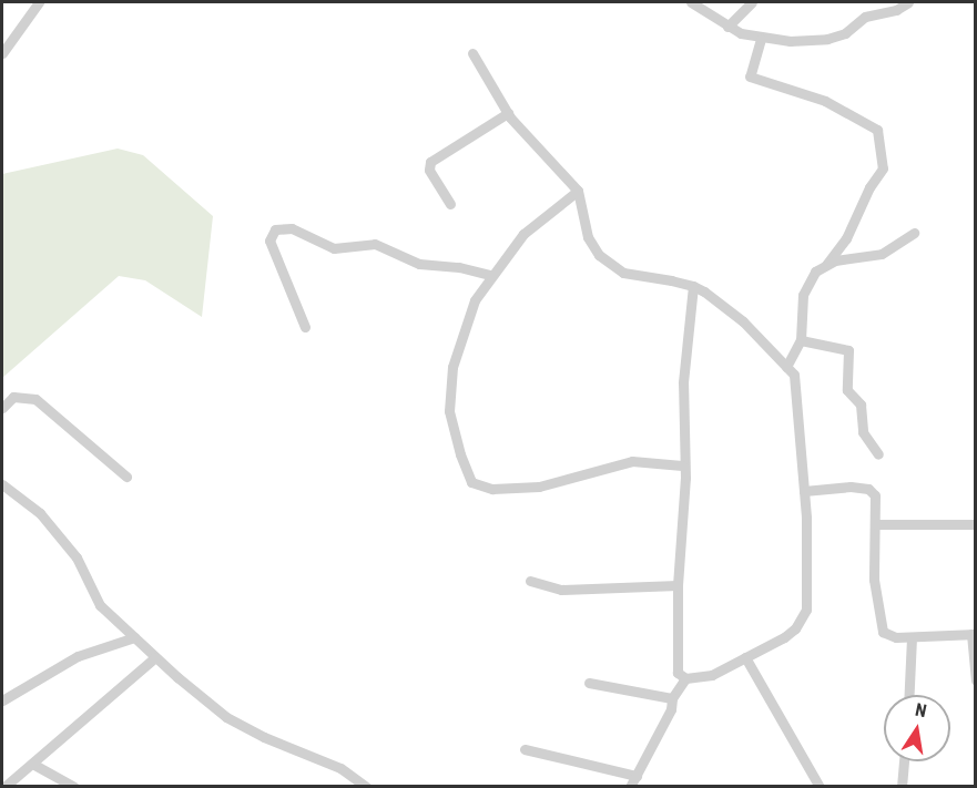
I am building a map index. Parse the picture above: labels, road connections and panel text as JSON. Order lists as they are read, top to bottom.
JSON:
{
  "north": "top"
}
